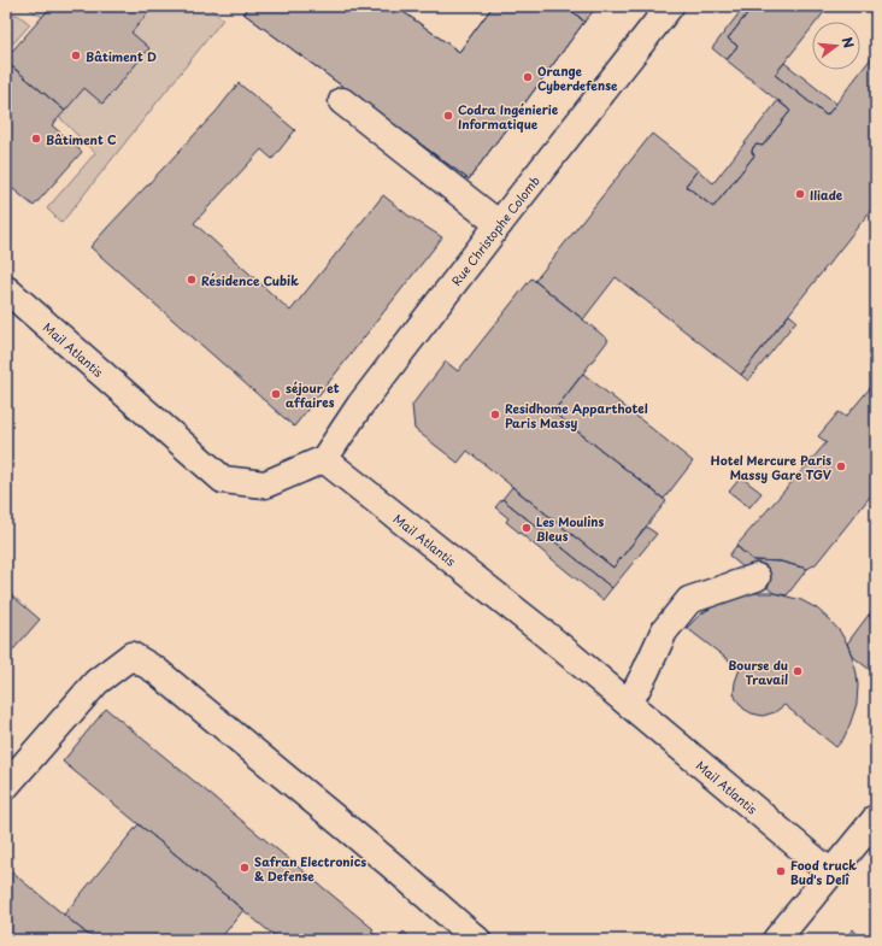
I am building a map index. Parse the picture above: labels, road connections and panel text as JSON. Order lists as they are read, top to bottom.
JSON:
{
  "streets": {
    "street": ["Rue Christophe Colomb", "Mail Atlantis"]
  },
  "crossings": [
    ["Rue Christophe Colomb", "Mail Atlantis"]
  ],
  "places": [
    "Bâtiment D",
    "Orange Cyberdefense",
    "Codra Ingénierie Informatique",
    "Bâtiment C",
    "Iliade",
    "Résidence Cubik",
    "séjour et affaires",
    "Residhome Apparthotel Paris Massy",
    "Hotel Mercure Paris Massy Gare TGV",
    "Les Moulins Bleus",
    "Bourse du Travail",
    "Safran Electronics & Defense",
    "Food truck Bud's Delî"
  ],
  "north": "right"
}
